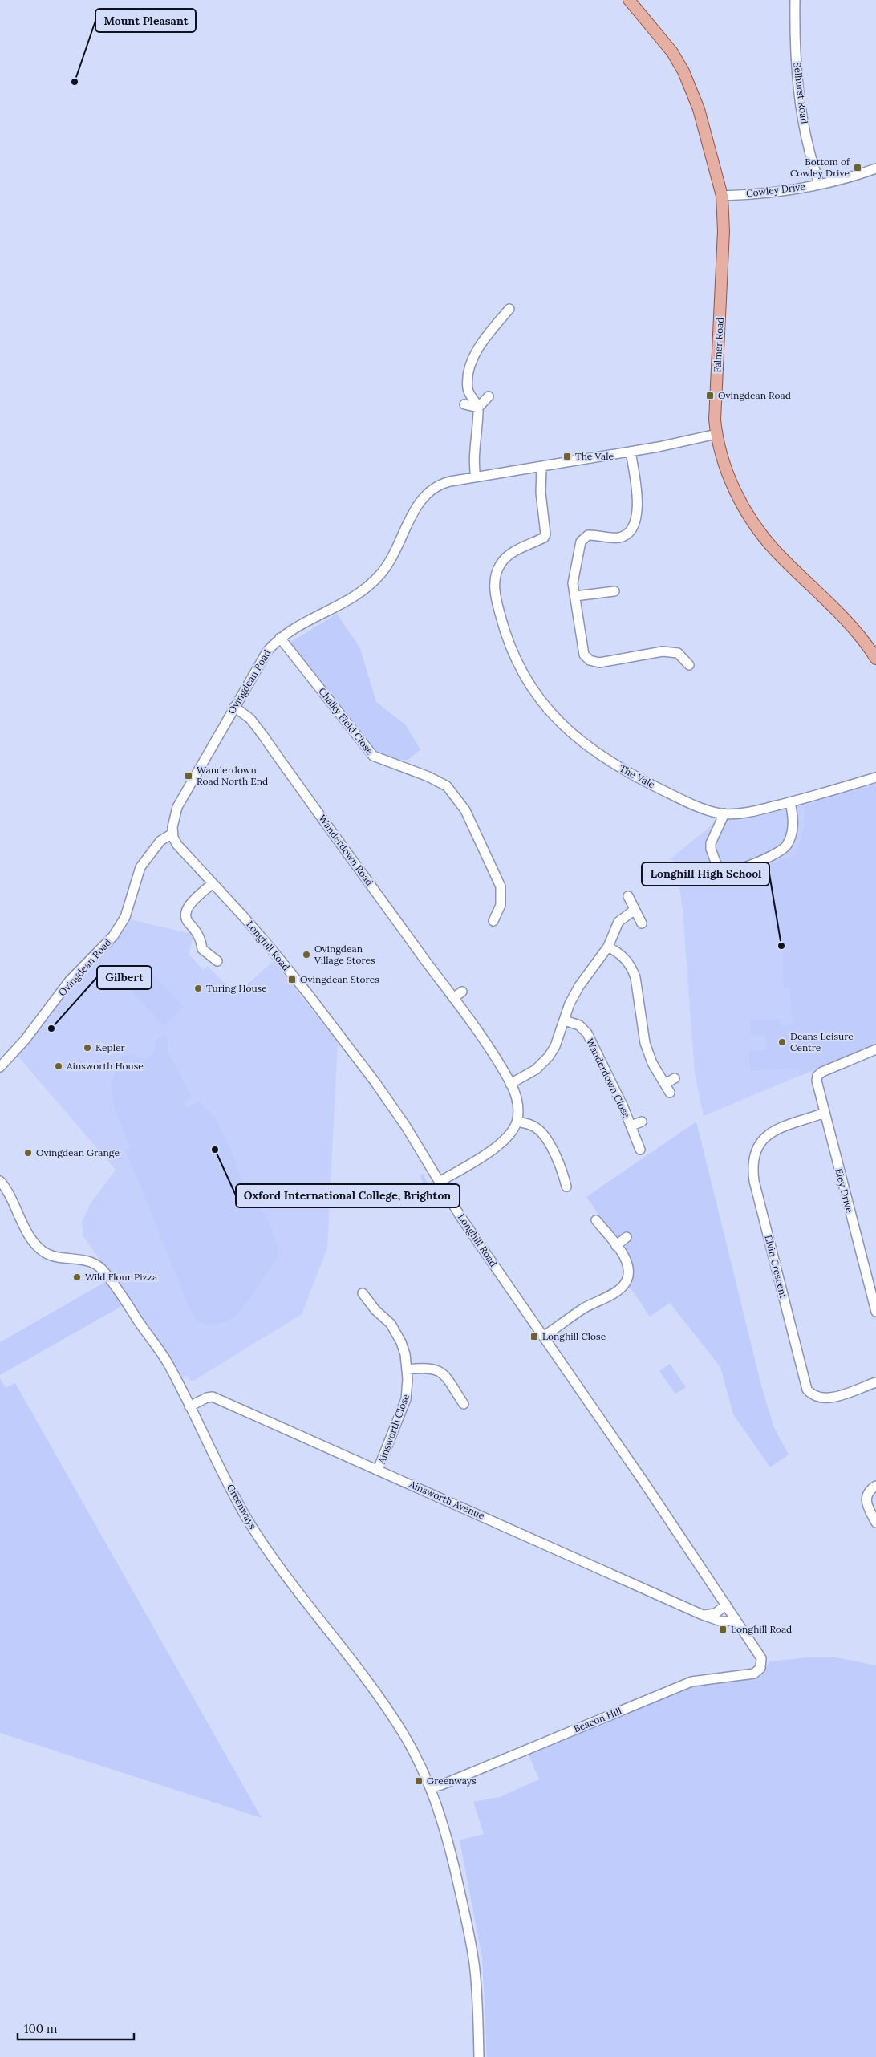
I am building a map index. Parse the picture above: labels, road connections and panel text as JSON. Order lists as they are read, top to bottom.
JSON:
{
  "streets": {
    "main road": ["Falmer Road"],
    "street": [
      "Selhurst Road",
      "Cowley Drive",
      "Ovingdean Road",
      "Chalky Field Close",
      "The Vale",
      "Wanderdown Road",
      "Longhill Road",
      "Wanderdown Close",
      "Eley Drive",
      "Elvin Crescent",
      "Ainsworth Close",
      "Ainsworth Avenue",
      "Greenways",
      "Beacon Hill"
    ]
  },
  "crossings": [
    ["Selhurst Road", "Cowley Drive"],
    ["Cowley Drive", "Falmer Road"],
    ["Falmer Road", "Ovingdean Road"],
    ["Ovingdean Road", "Chalky Field Close"],
    ["Ovingdean Road", "The Vale"],
    ["Ovingdean Road", "Wanderdown Road"],
    ["Ovingdean Road", "Longhill Road"],
    ["Longhill Road", "Ainsworth Avenue"],
    ["Longhill Road", "Beacon Hill"],
    ["Eley Drive", "Elvin Crescent"],
    ["Ainsworth Close", "Ainsworth Avenue"],
    ["Ainsworth Avenue", "Greenways"],
    ["Greenways", "Beacon Hill"]
  ],
  "places": {
    "other": [
      "Mount Pleasant",
      "Longhill High School",
      "Ovingdean Village Stores",
      "Turing House",
      "Gilbert",
      "Deans Leisure Centre",
      "Kepler",
      "Ainsworth House",
      "Oxford International College, Brighton",
      "Ovingdean Grange",
      "Wild Flour Pizza"
    ],
    "transit": [
      "Bottom of Cowley Drive",
      "Ovingdean Road",
      "The Vale",
      "Wanderdown Road North End",
      "Ovingdean Stores",
      "Longhill Close",
      "Longhill Road",
      "Greenways"
    ]
  },
  "scale_bar": "100 m"
}
